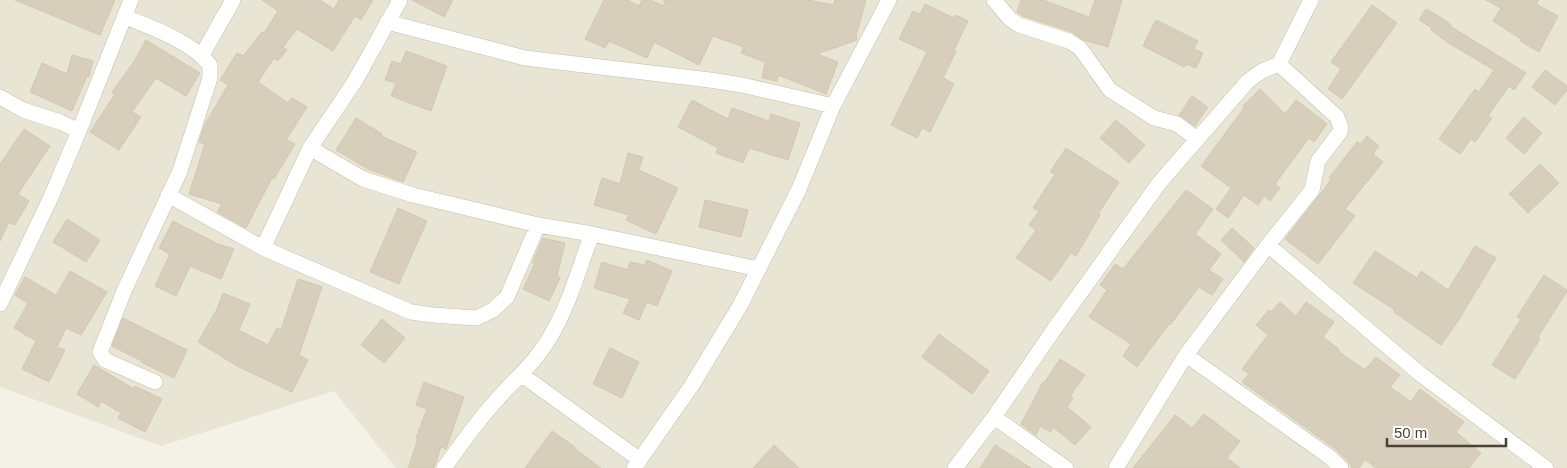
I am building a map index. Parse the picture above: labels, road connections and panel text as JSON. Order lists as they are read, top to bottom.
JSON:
{
  "scale_bar": "50 m"
}
